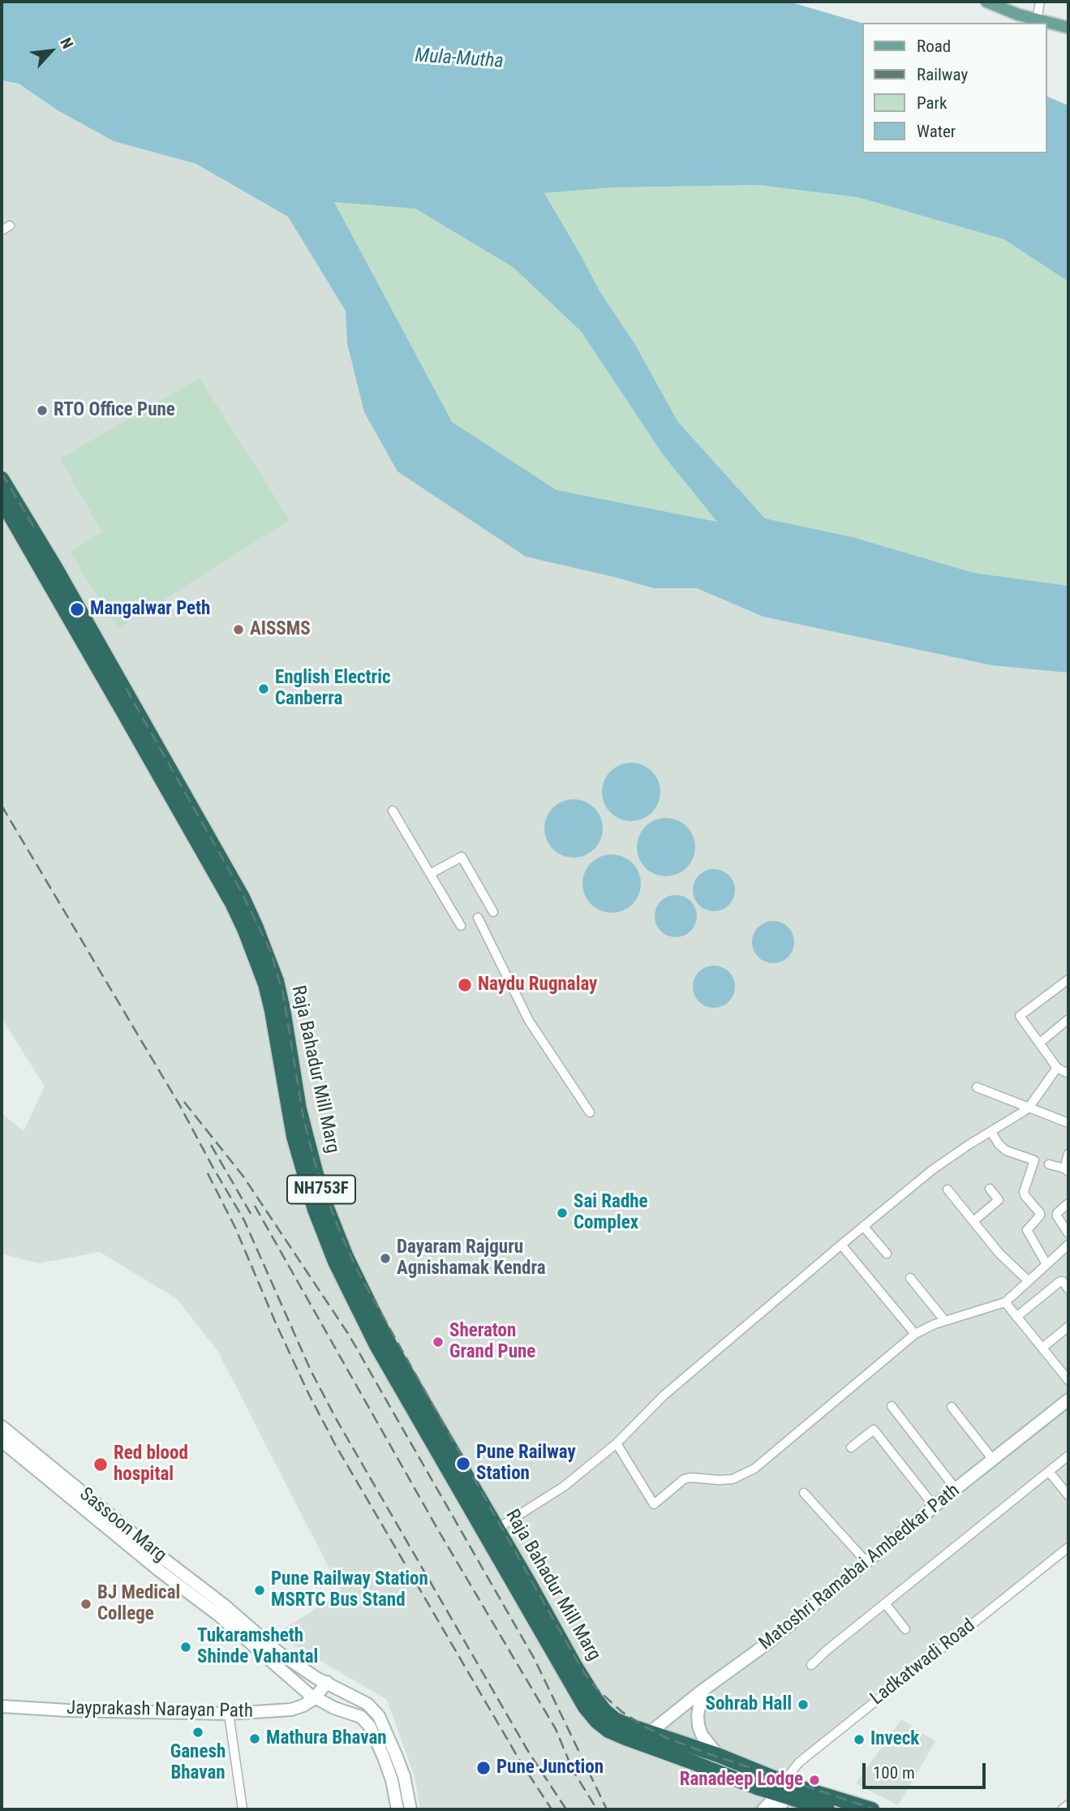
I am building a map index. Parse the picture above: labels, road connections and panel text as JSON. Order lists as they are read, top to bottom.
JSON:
{
  "streets": {
    "highway": ["Raja Bahadur Mill Marg", "NH753F"],
    "main road": ["Sassoon Marg", "Matoshri Ramabai Ambedkar Path", "Jayprakash Narayan Path"],
    "street": ["Ladkatwadi Road"]
  },
  "crossings": [
    ["Raja Bahadur Mill Marg", "NH753F"],
    ["Raja Bahadur Mill Marg", "Matoshri Ramabai Ambedkar Path"],
    ["Raja Bahadur Mill Marg", "Ladkatwadi Road"],
    ["NH753F", "Ladkatwadi Road"],
    ["Sassoon Marg", "Jayprakash Narayan Path"]
  ],
  "water": ["Mula-Mutha"],
  "places": [
    "RTO Office Pune",
    "Mangalwar Peth",
    "AISSMS",
    "English Electric Canberra",
    "Naydu Rugnalay",
    "Sai Radhe Complex",
    "Dayaram Rajguru Agnishamak Kendra",
    "Sheraton Grand Pune",
    "Pune Railway Station",
    "Red blood hospital",
    "Pune Railway Station MSRTC Bus Stand",
    "BJ Medical College",
    "Tukaramsheth Shinde Vahantal",
    "Sohrab Hall",
    "Ganesh Bhavan",
    "Mathura Bhavan",
    "Inveck",
    "Pune Junction",
    "Ranadeep Lodge"
  ],
  "legend": [
    "Road",
    "Railway",
    "Park",
    "Water"
  ],
  "scale_bar": "100 m",
  "north": "top right"
}
